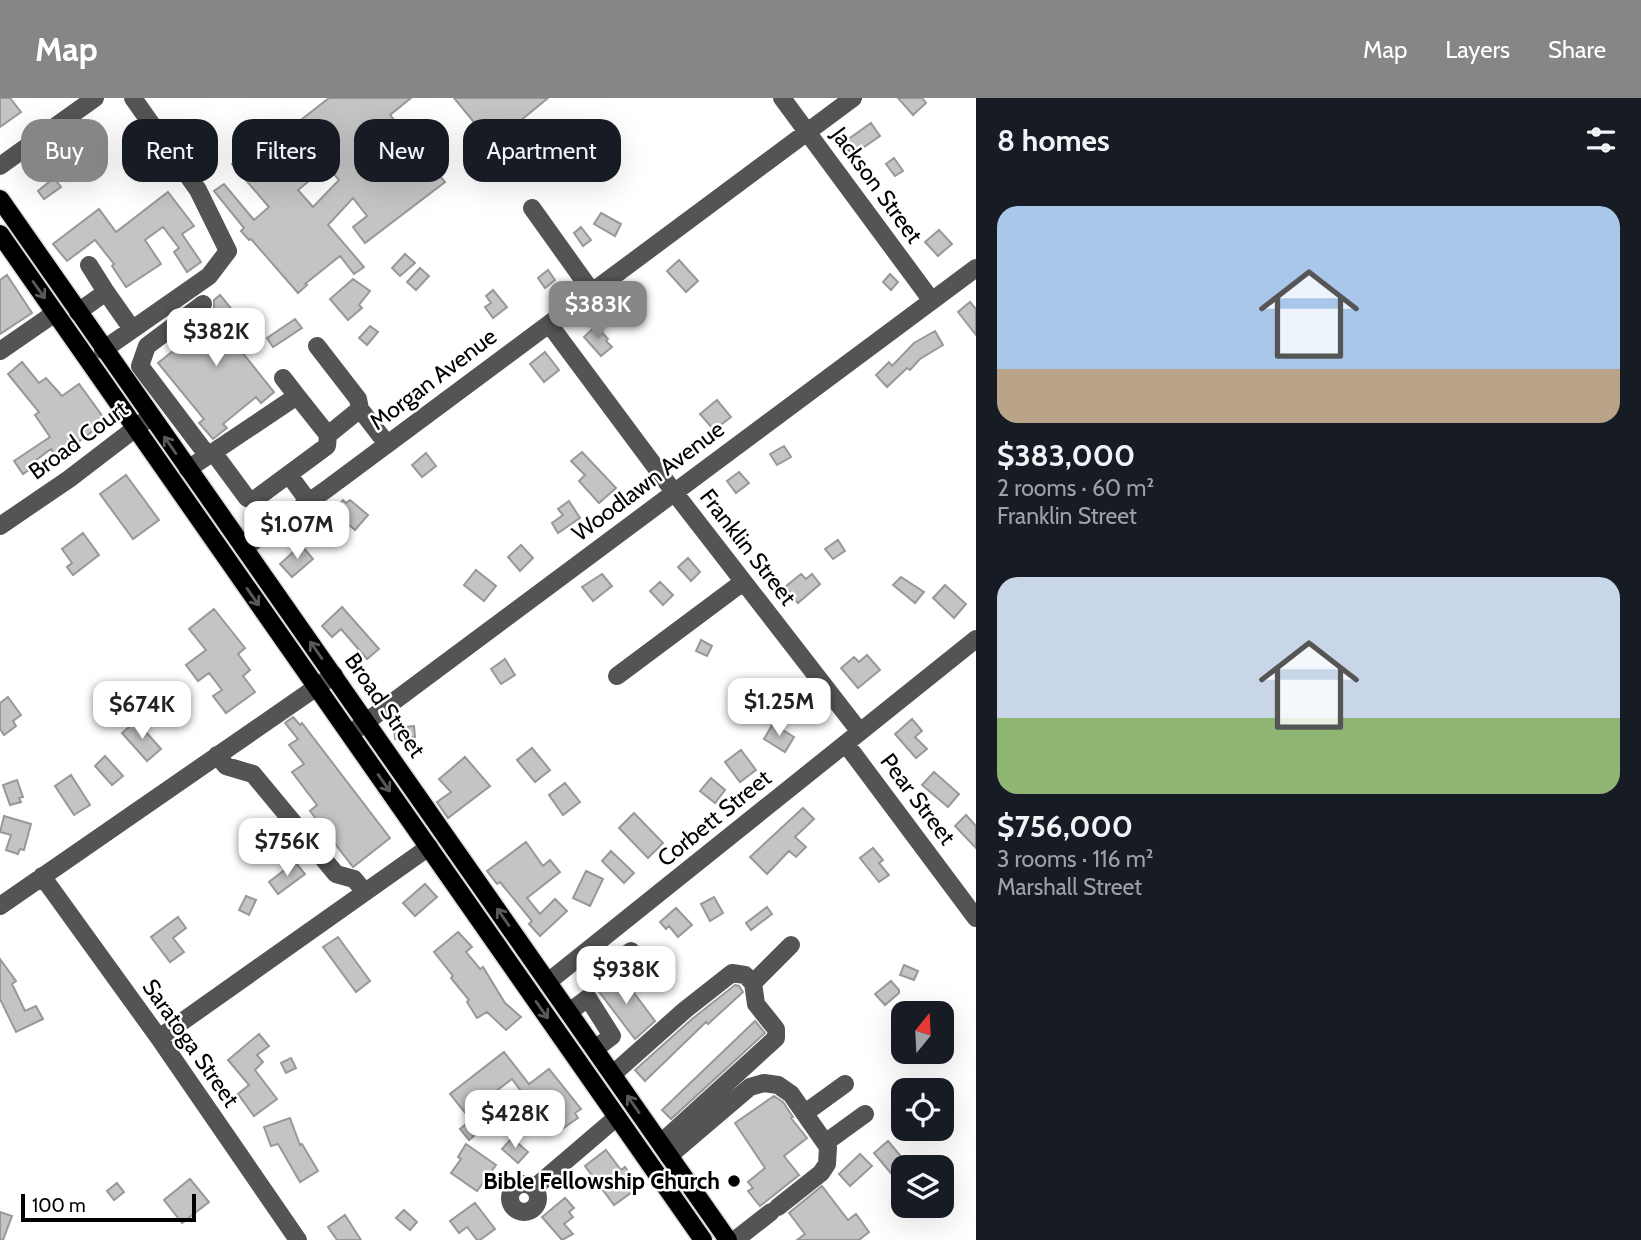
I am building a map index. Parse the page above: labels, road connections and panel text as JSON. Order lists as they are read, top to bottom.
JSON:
{
  "streets": {
    "main road": ["Broad Street"],
    "street": [
      "Jackson Street",
      "Morgan Avenue",
      "Broad Court",
      "Woodlawn Avenue",
      "Franklin Street",
      "Pear Street",
      "Corbett Street",
      "Saratoga Street"
    ]
  },
  "crossings": [
    ["Jackson Street", "Morgan Avenue"],
    ["Jackson Street", "Woodlawn Avenue"],
    ["Morgan Avenue", "Franklin Street"],
    ["Morgan Avenue", "Broad Street"],
    ["Broad Court", "Broad Street"],
    ["Woodlawn Avenue", "Franklin Street"],
    ["Woodlawn Avenue", "Broad Street"],
    ["Franklin Street", "Corbett Street"],
    ["Broad Street", "Corbett Street"],
    ["Pear Street", "Corbett Street"]
  ],
  "places": ["Bible Fellowship Church"],
  "scale_bar": "100 m",
  "north": "top",
  "page": {
    "header": "Map",
    "nav": ["Map", "Layers", "Share"],
    "heading": "8 homes",
    "chip": [
      "Buy",
      "Rent",
      "Filters",
      "New",
      "Apartment"
    ],
    "list": [
      {
        "name": "$383,000",
        "note": "2 rooms · 60 m² · Franklin Street"
      },
      {
        "name": "$756,000",
        "note": "3 rooms · 116 m² · Marshall Street"
      }
    ],
    "price": [
      "$383K",
      "$382K",
      "$1.07M",
      "$1.25M",
      "$674K",
      "$756K",
      "$938K",
      "$428K"
    ],
    "scale": "100 m"
  }
}
